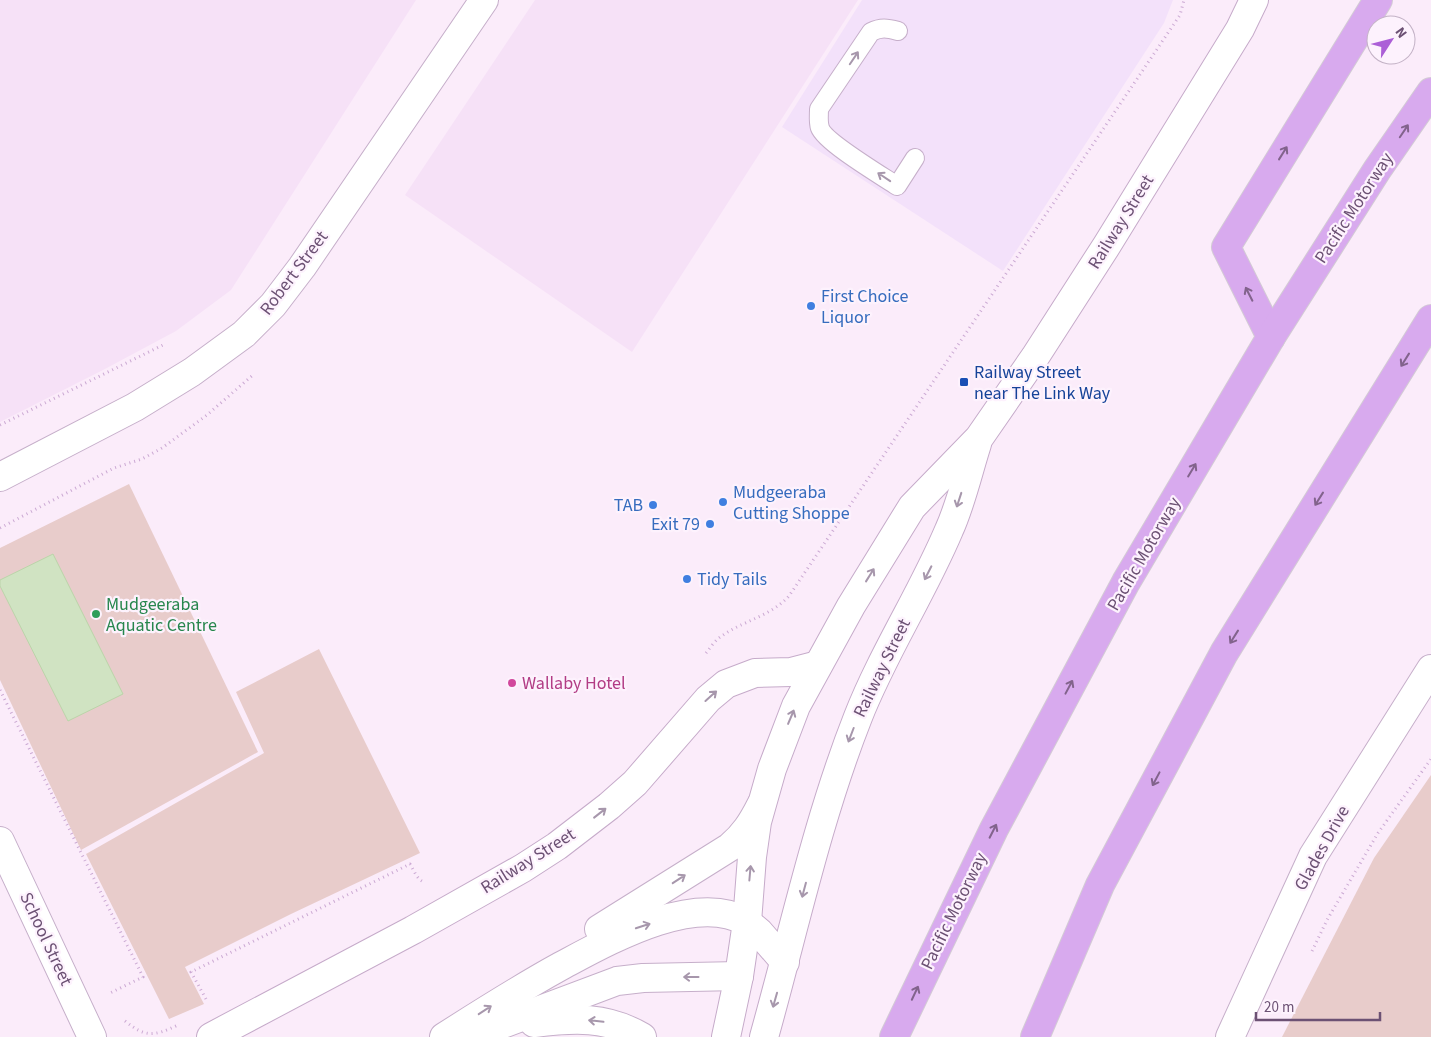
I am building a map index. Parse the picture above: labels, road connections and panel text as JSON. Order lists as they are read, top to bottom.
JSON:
{
  "streets": {
    "highway": ["Pacific Motorway"],
    "street": [
      "Railway Street",
      "Robert Street",
      "Glades Drive",
      "School Street"
    ]
  },
  "places": {
    "other": [
      "First Choice Liquor",
      "Mudgeeraba Cutting Shoppe",
      "TAB",
      "Exit 79",
      "Tidy Tails",
      "Mudgeeraba Aquatic Centre",
      "Wallaby Hotel"
    ],
    "transit": ["Railway Street near The Link Way"]
  },
  "scale_bar": "20 m",
  "north": "top right"
}
